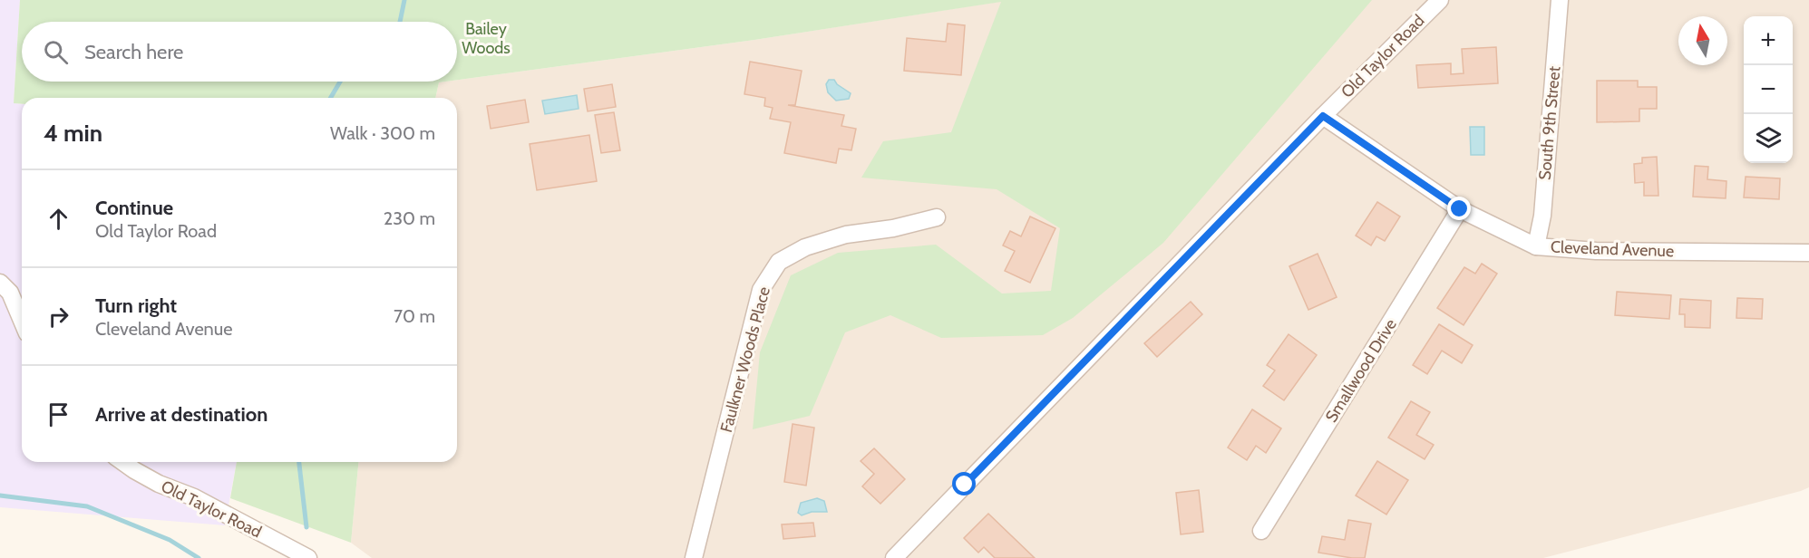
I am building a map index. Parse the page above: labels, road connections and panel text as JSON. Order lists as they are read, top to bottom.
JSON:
{
  "streets": {
    "street": [
      "Old Taylor Road",
      "South 9th Street",
      "Cleveland Avenue",
      "Faulkner Woods Place",
      "Smallwood Drive"
    ]
  },
  "crossings": [
    ["Old Taylor Road", "Cleveland Avenue"],
    ["South 9th Street", "Cleveland Avenue"],
    ["Cleveland Avenue", "Smallwood Drive"]
  ],
  "parks": ["Bailey Woods"],
  "north": "top",
  "page": {
    "map_buttons": ["+", "−"],
    "search": "Search here",
    "heading": ["4 min", "Walk · 300 m"],
    "list": [
      ["Continue", "Old Taylor Road", "230 m"],
      ["Turn right", "Cleveland Avenue", "70 m"],
      "Arrive at destination"
    ]
  }
}
